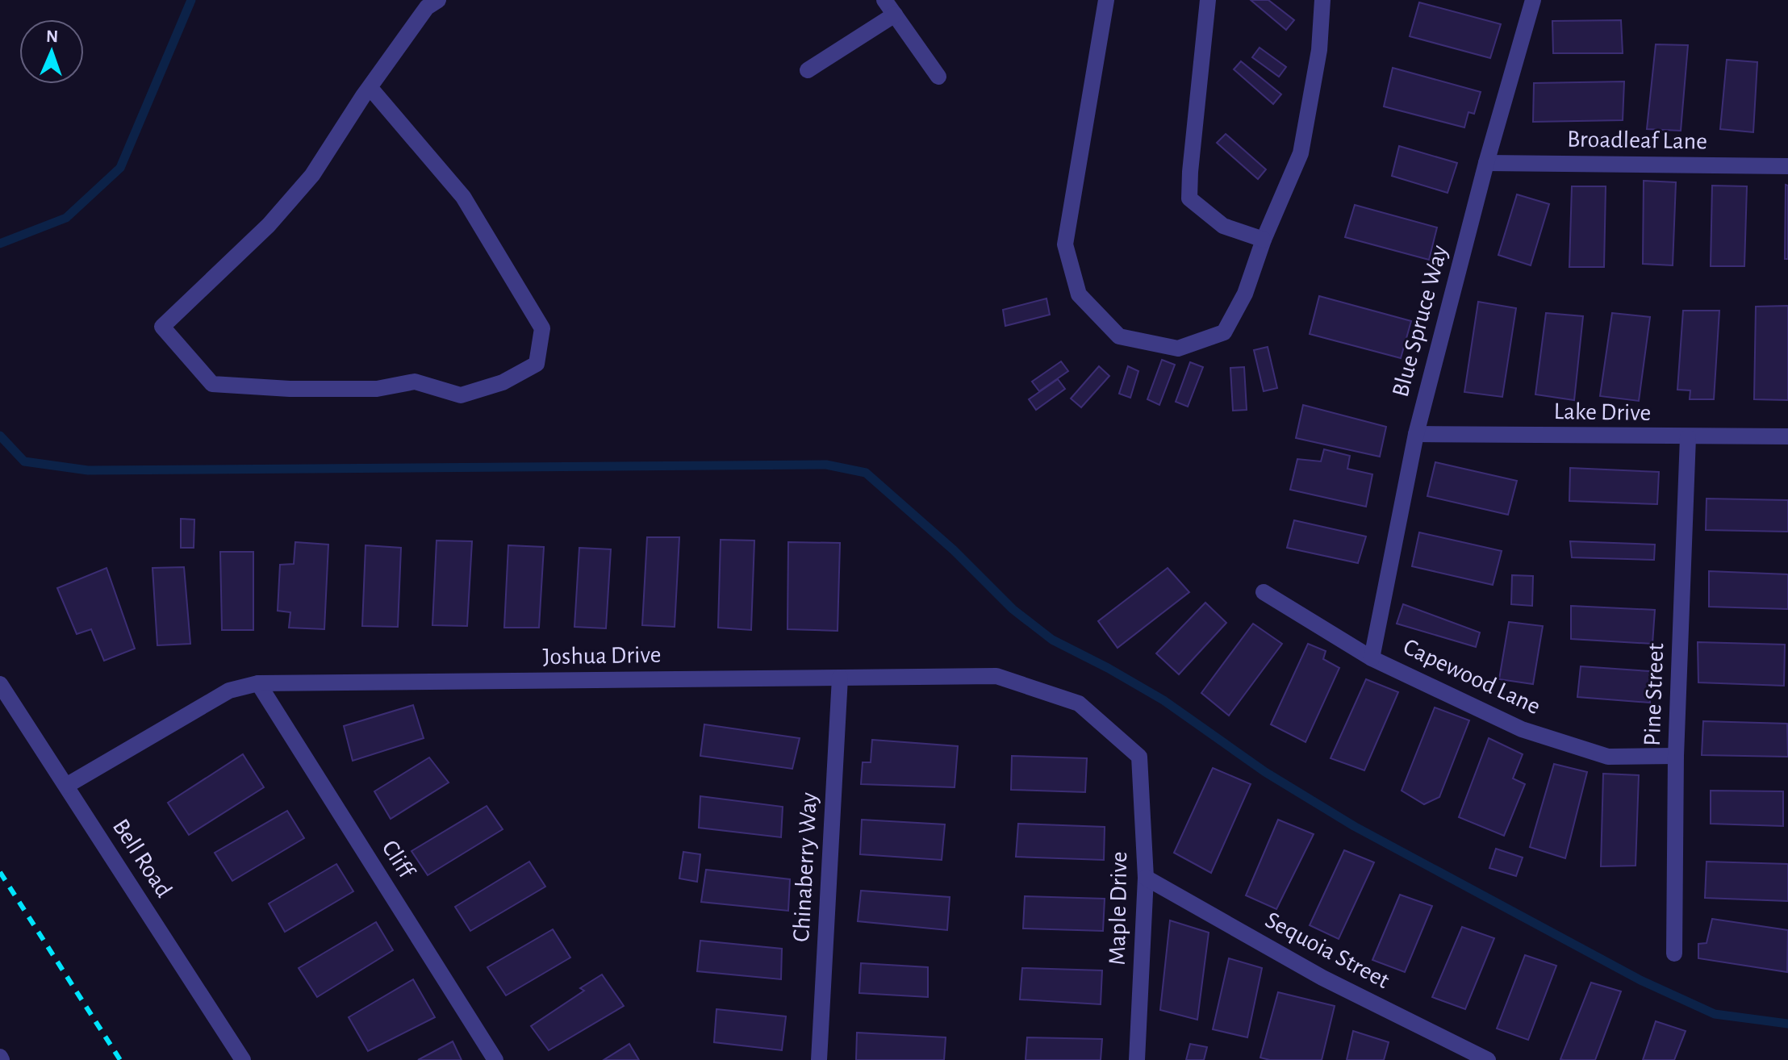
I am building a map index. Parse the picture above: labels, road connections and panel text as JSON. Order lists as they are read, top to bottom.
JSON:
{
  "streets": {
    "street": [
      "Broadleaf Lane",
      "Blue Spruce Way",
      "Lake Drive",
      "Joshua Drive",
      "Capewood Lane",
      "Pine Street",
      "Bell Road",
      "Cliff",
      "Chinaberry Way",
      "Maple Drive",
      "Sequoia Street"
    ]
  },
  "crossings": [
    ["Broadleaf Lane", "Blue Spruce Way"],
    ["Blue Spruce Way", "Lake Drive"],
    ["Blue Spruce Way", "Capewood Lane"],
    ["Lake Drive", "Pine Street"],
    ["Joshua Drive", "Bell Road"],
    ["Joshua Drive", "Cliff"],
    ["Joshua Drive", "Chinaberry Way"],
    ["Joshua Drive", "Maple Drive"],
    ["Capewood Lane", "Pine Street"],
    ["Maple Drive", "Sequoia Street"]
  ],
  "north": "top"
}
